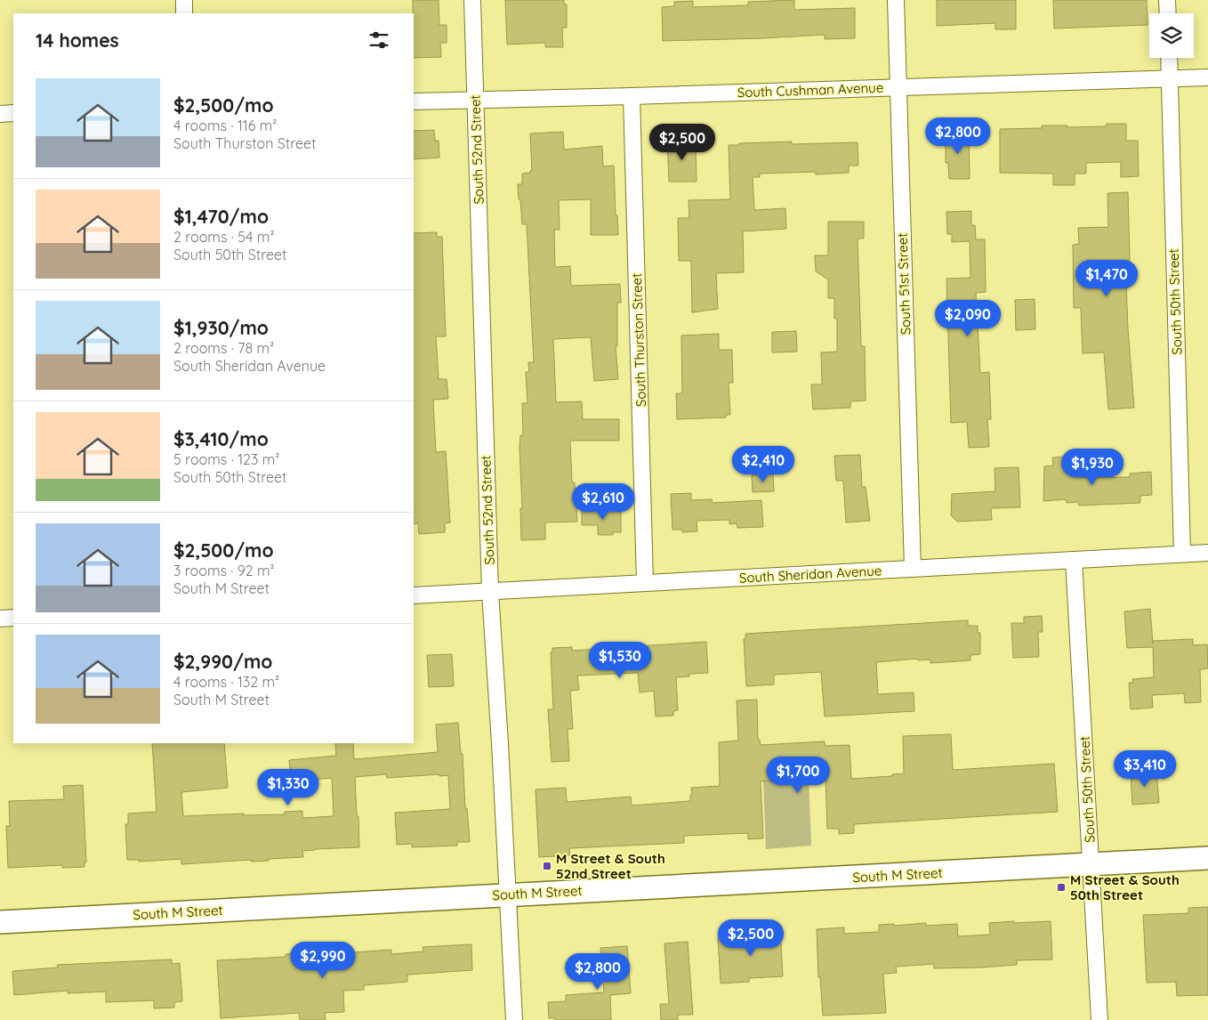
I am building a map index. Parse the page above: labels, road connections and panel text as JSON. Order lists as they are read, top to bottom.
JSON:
{
  "streets": {
    "street": [
      "South Cushman Avenue",
      "South 52nd Street",
      "South 51st Street",
      "South 50th Street",
      "South Thurston Street",
      "South Sheridan Avenue",
      "South M Street"
    ]
  },
  "crossings": [
    ["South Cushman Avenue", "South 52nd Street"],
    ["South Cushman Avenue", "South 51st Street"],
    ["South Cushman Avenue", "South 50th Street"],
    ["South Cushman Avenue", "South Thurston Street"],
    ["South 52nd Street", "South Sheridan Avenue"],
    ["South 52nd Street", "South M Street"],
    ["South 51st Street", "South Sheridan Avenue"],
    ["South 50th Street", "South Sheridan Avenue"],
    ["South 50th Street", "South M Street"],
    ["South Thurston Street", "South Sheridan Avenue"]
  ],
  "places": {
    "transit": ["M Street & South 52nd Street", "M Street & South 50th Street"]
  },
  "page": {
    "heading": "14 homes",
    "list": [
      {
        "name": "$2,500/mo",
        "note": "4 rooms · 116 m² · South Thurston Street"
      },
      {
        "name": "$1,470/mo",
        "note": "2 rooms · 54 m² · South 50th Street"
      },
      {
        "name": "$1,930/mo",
        "note": "2 rooms · 78 m² · South Sheridan Avenue"
      },
      {
        "name": "$3,410/mo",
        "note": "5 rooms · 123 m² · South 50th Street"
      },
      {
        "name": "$2,500/mo",
        "note": "3 rooms · 92 m² · South M Street"
      },
      {
        "name": "$2,990/mo",
        "note": "4 rooms · 132 m² · South M Street"
      }
    ],
    "price": [
      "$2,800",
      "$2,500",
      "$1,470",
      "$2,090",
      "$2,410",
      "$1,930",
      "$2,610",
      "$1,530",
      "$3,410",
      "$1,700",
      "$1,330",
      "$2,500",
      "$2,990",
      "$2,800"
    ]
  }
}
